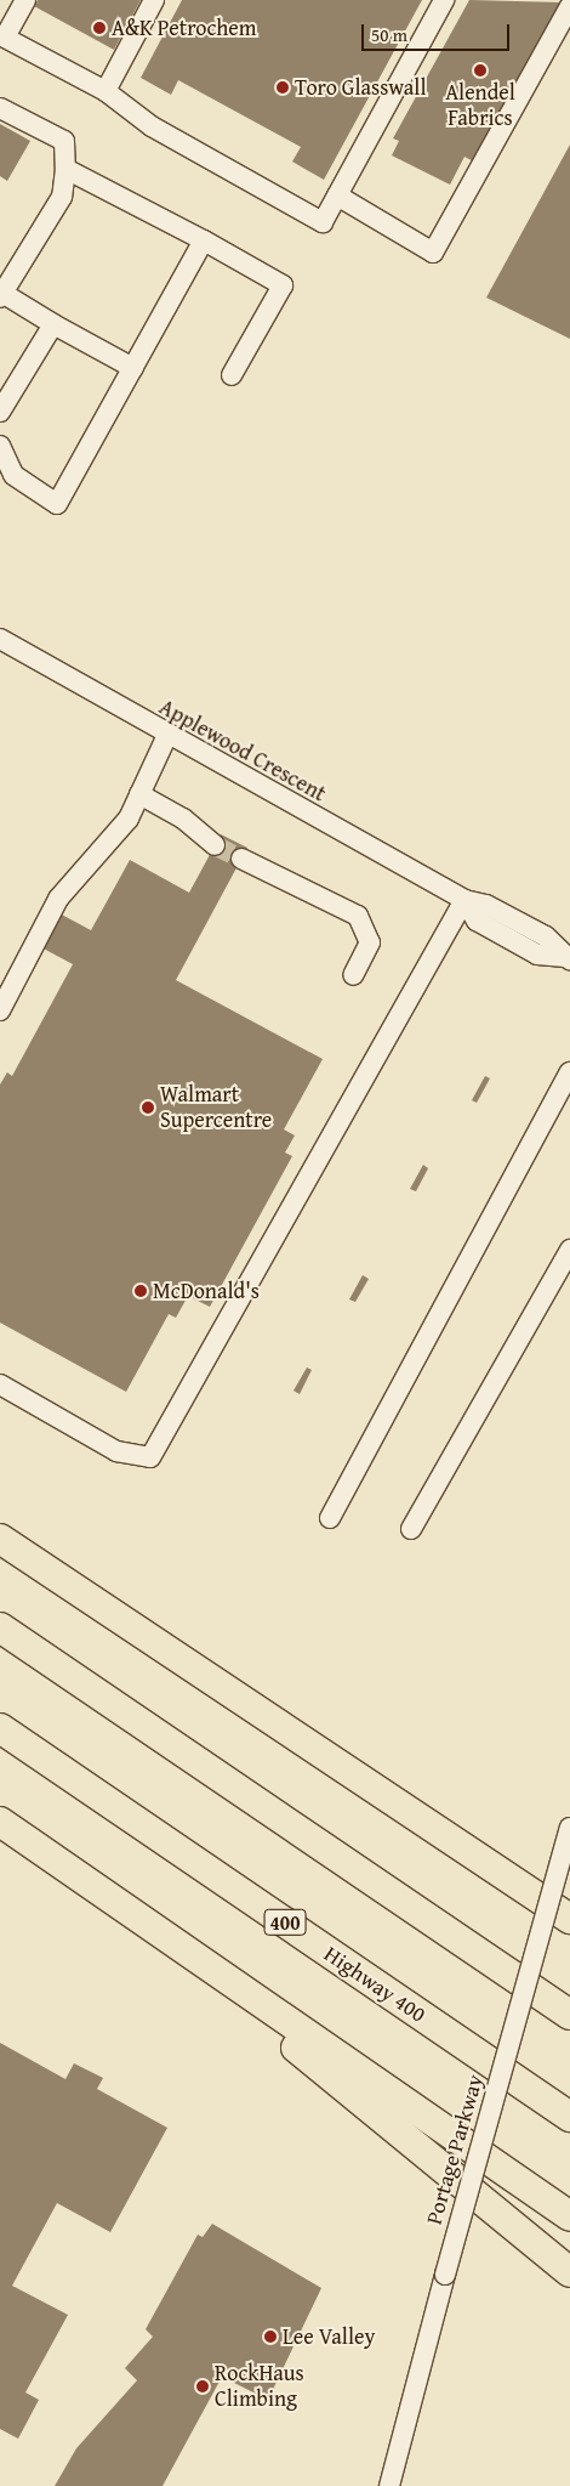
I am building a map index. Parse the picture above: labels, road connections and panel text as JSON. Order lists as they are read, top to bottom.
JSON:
{
  "streets": {
    "highway": ["400", "Highway 400"],
    "street": ["Applewood Crescent", "Portage Parkway"]
  },
  "places": [
    "A&K Petrochem",
    "Alendel Fabrics",
    "Toro Glasswall",
    "Walmart Supercentre",
    "McDonald's",
    "Lee Valley",
    "RockHaus Climbing"
  ],
  "scale_bar": "50 m"
}
